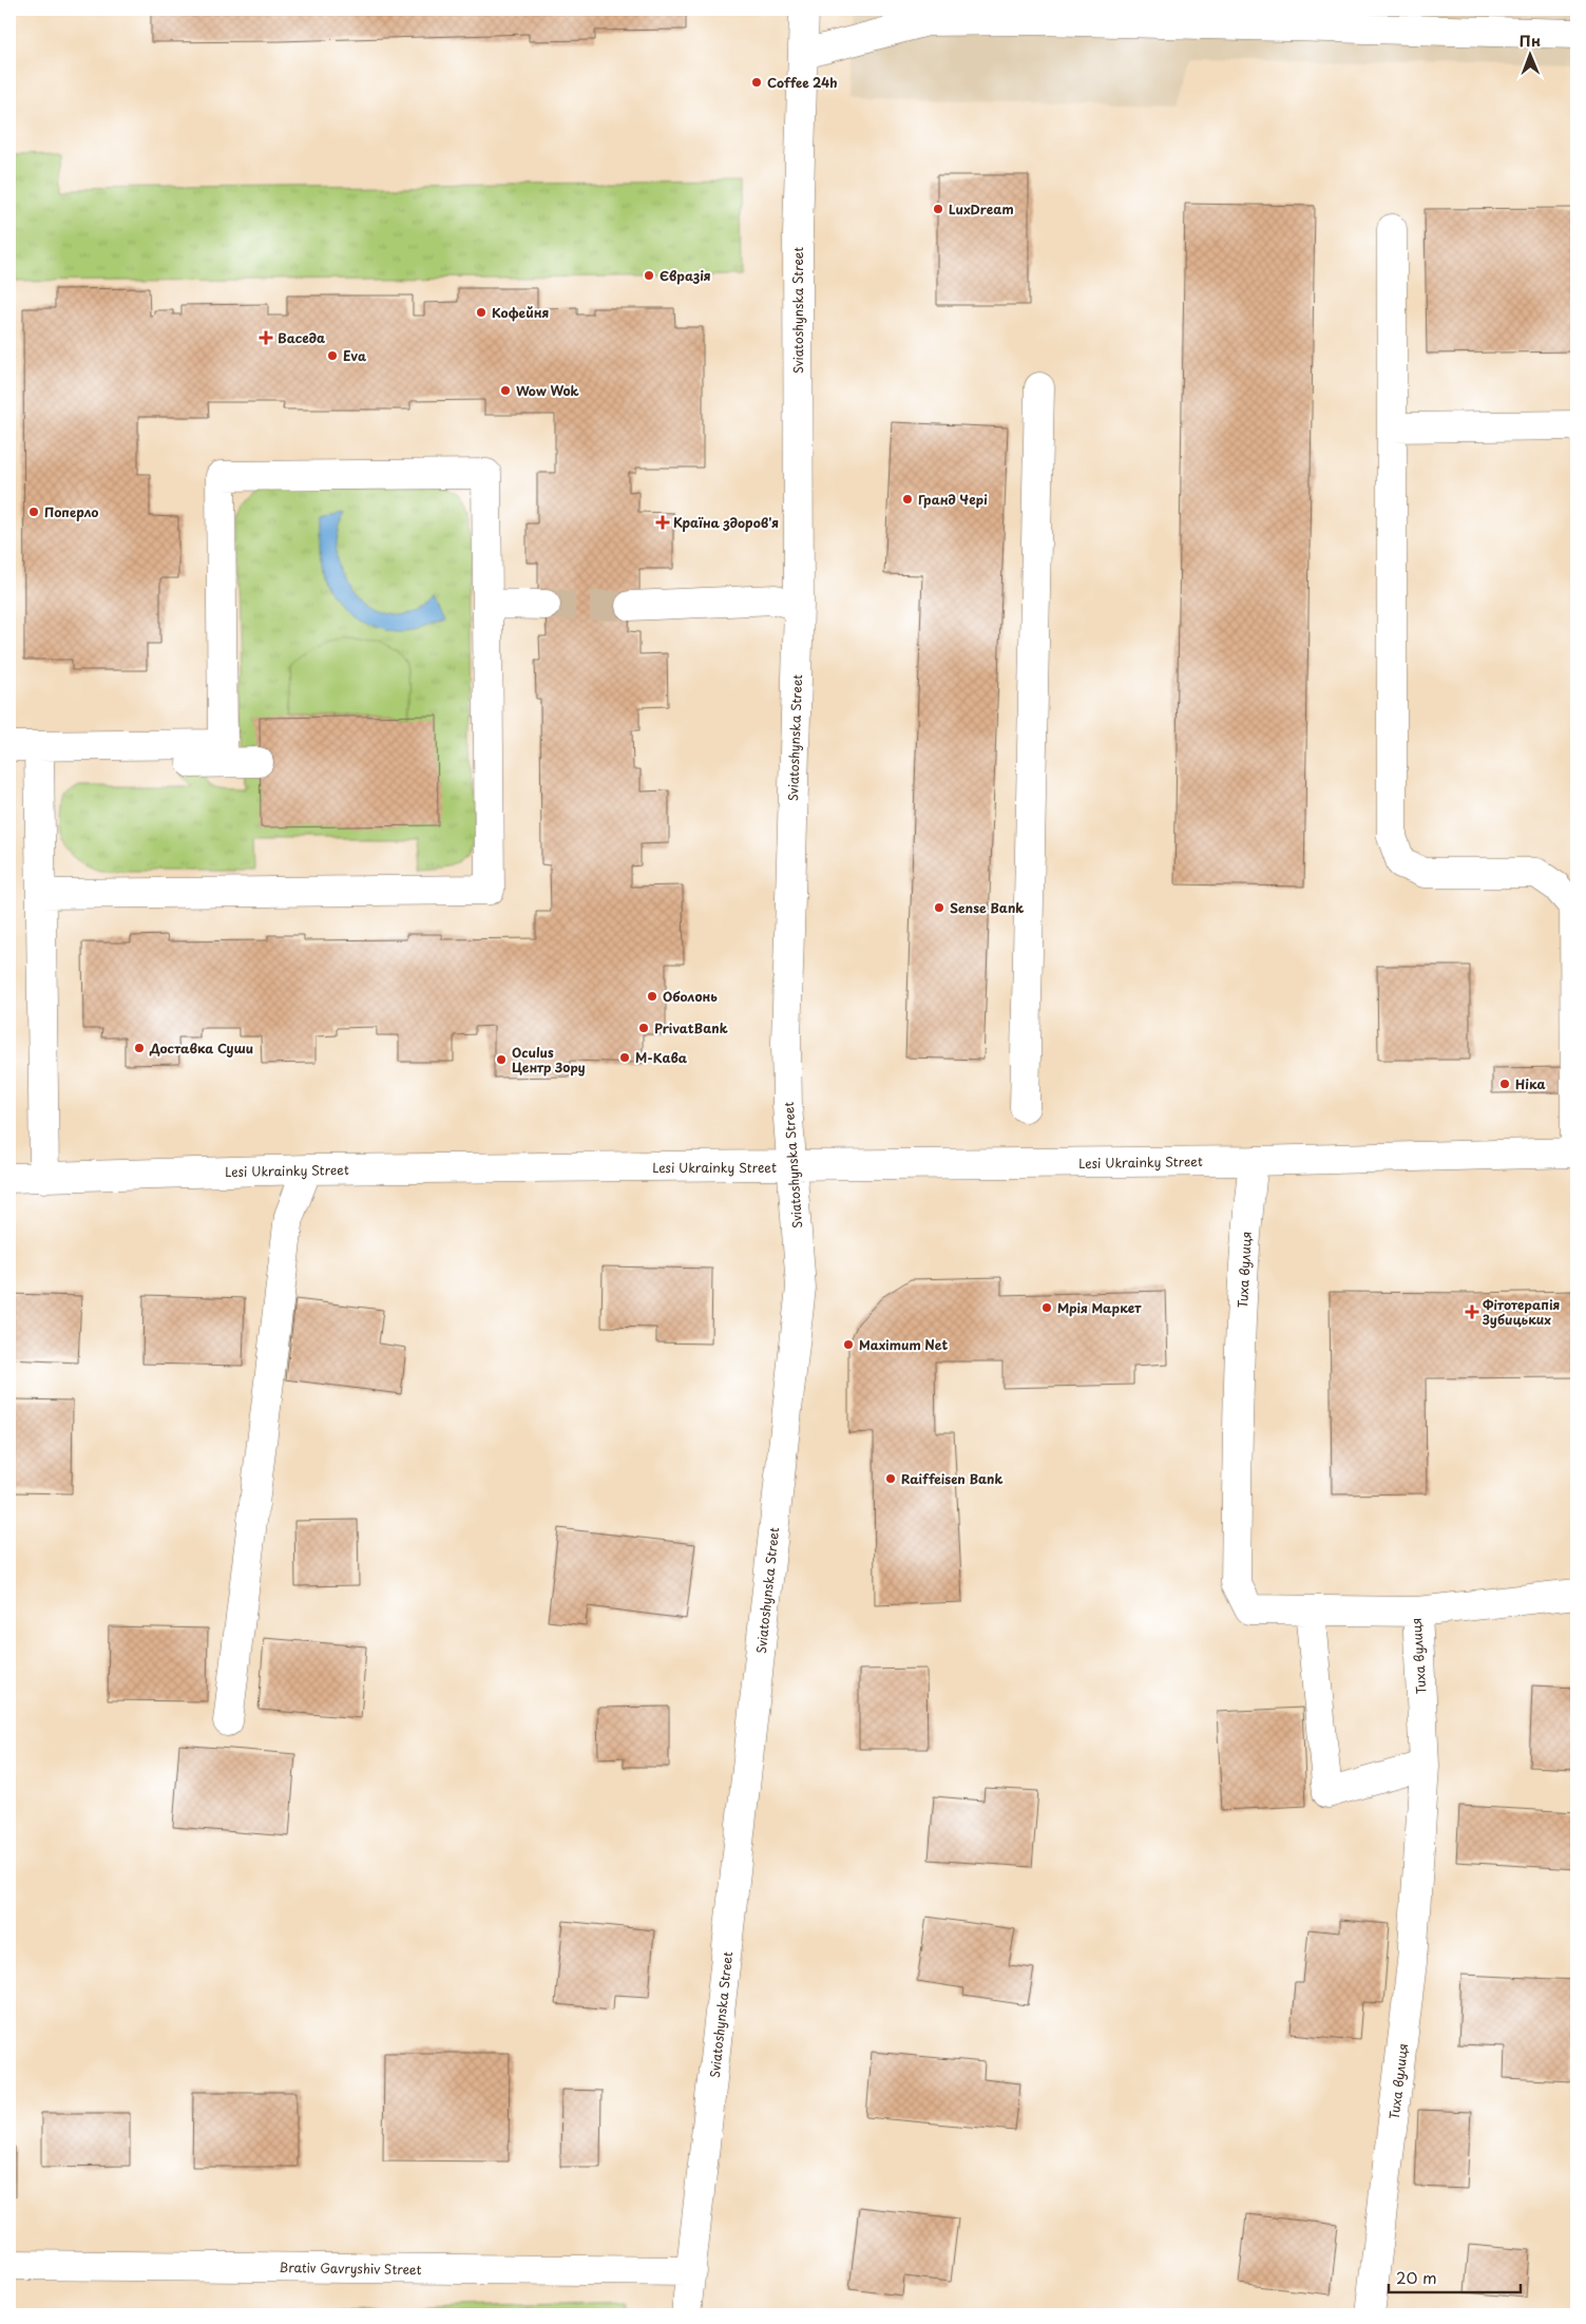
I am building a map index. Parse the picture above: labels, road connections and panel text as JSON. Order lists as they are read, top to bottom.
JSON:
{
  "streets": {
    "street": [
      "Sviatoshynska Street",
      "Lesi Ukrainky Street",
      "Тиха вулиця",
      "Brativ Gavryshiv Street"
    ]
  },
  "crossings": [
    ["Sviatoshynska Street", "Lesi Ukrainky Street"],
    ["Sviatoshynska Street", "Brativ Gavryshiv Street"],
    ["Lesi Ukrainky Street", "Тиха вулиця"]
  ],
  "places": {
    "other": [
      "Coffee 24h",
      "LuxDream",
      "Євразія",
      "Кофейня",
      "Eva",
      "Wow Wok",
      "Гранд Чері",
      "Поперло",
      "Sense Bank",
      "Оболонь",
      "PrivatBank",
      "Доставка Суши",
      "М-Кава",
      "Oculus Центр Зору",
      "Ніка",
      "Мрія Маркет",
      "Maximum Net",
      "Raiffeisen Bank"
    ],
    "health": ["Васеда", "Країна здоров'я", "Фітотерапія Зубицьких"]
  },
  "scale_bar": "20 m",
  "north": "top"
}
